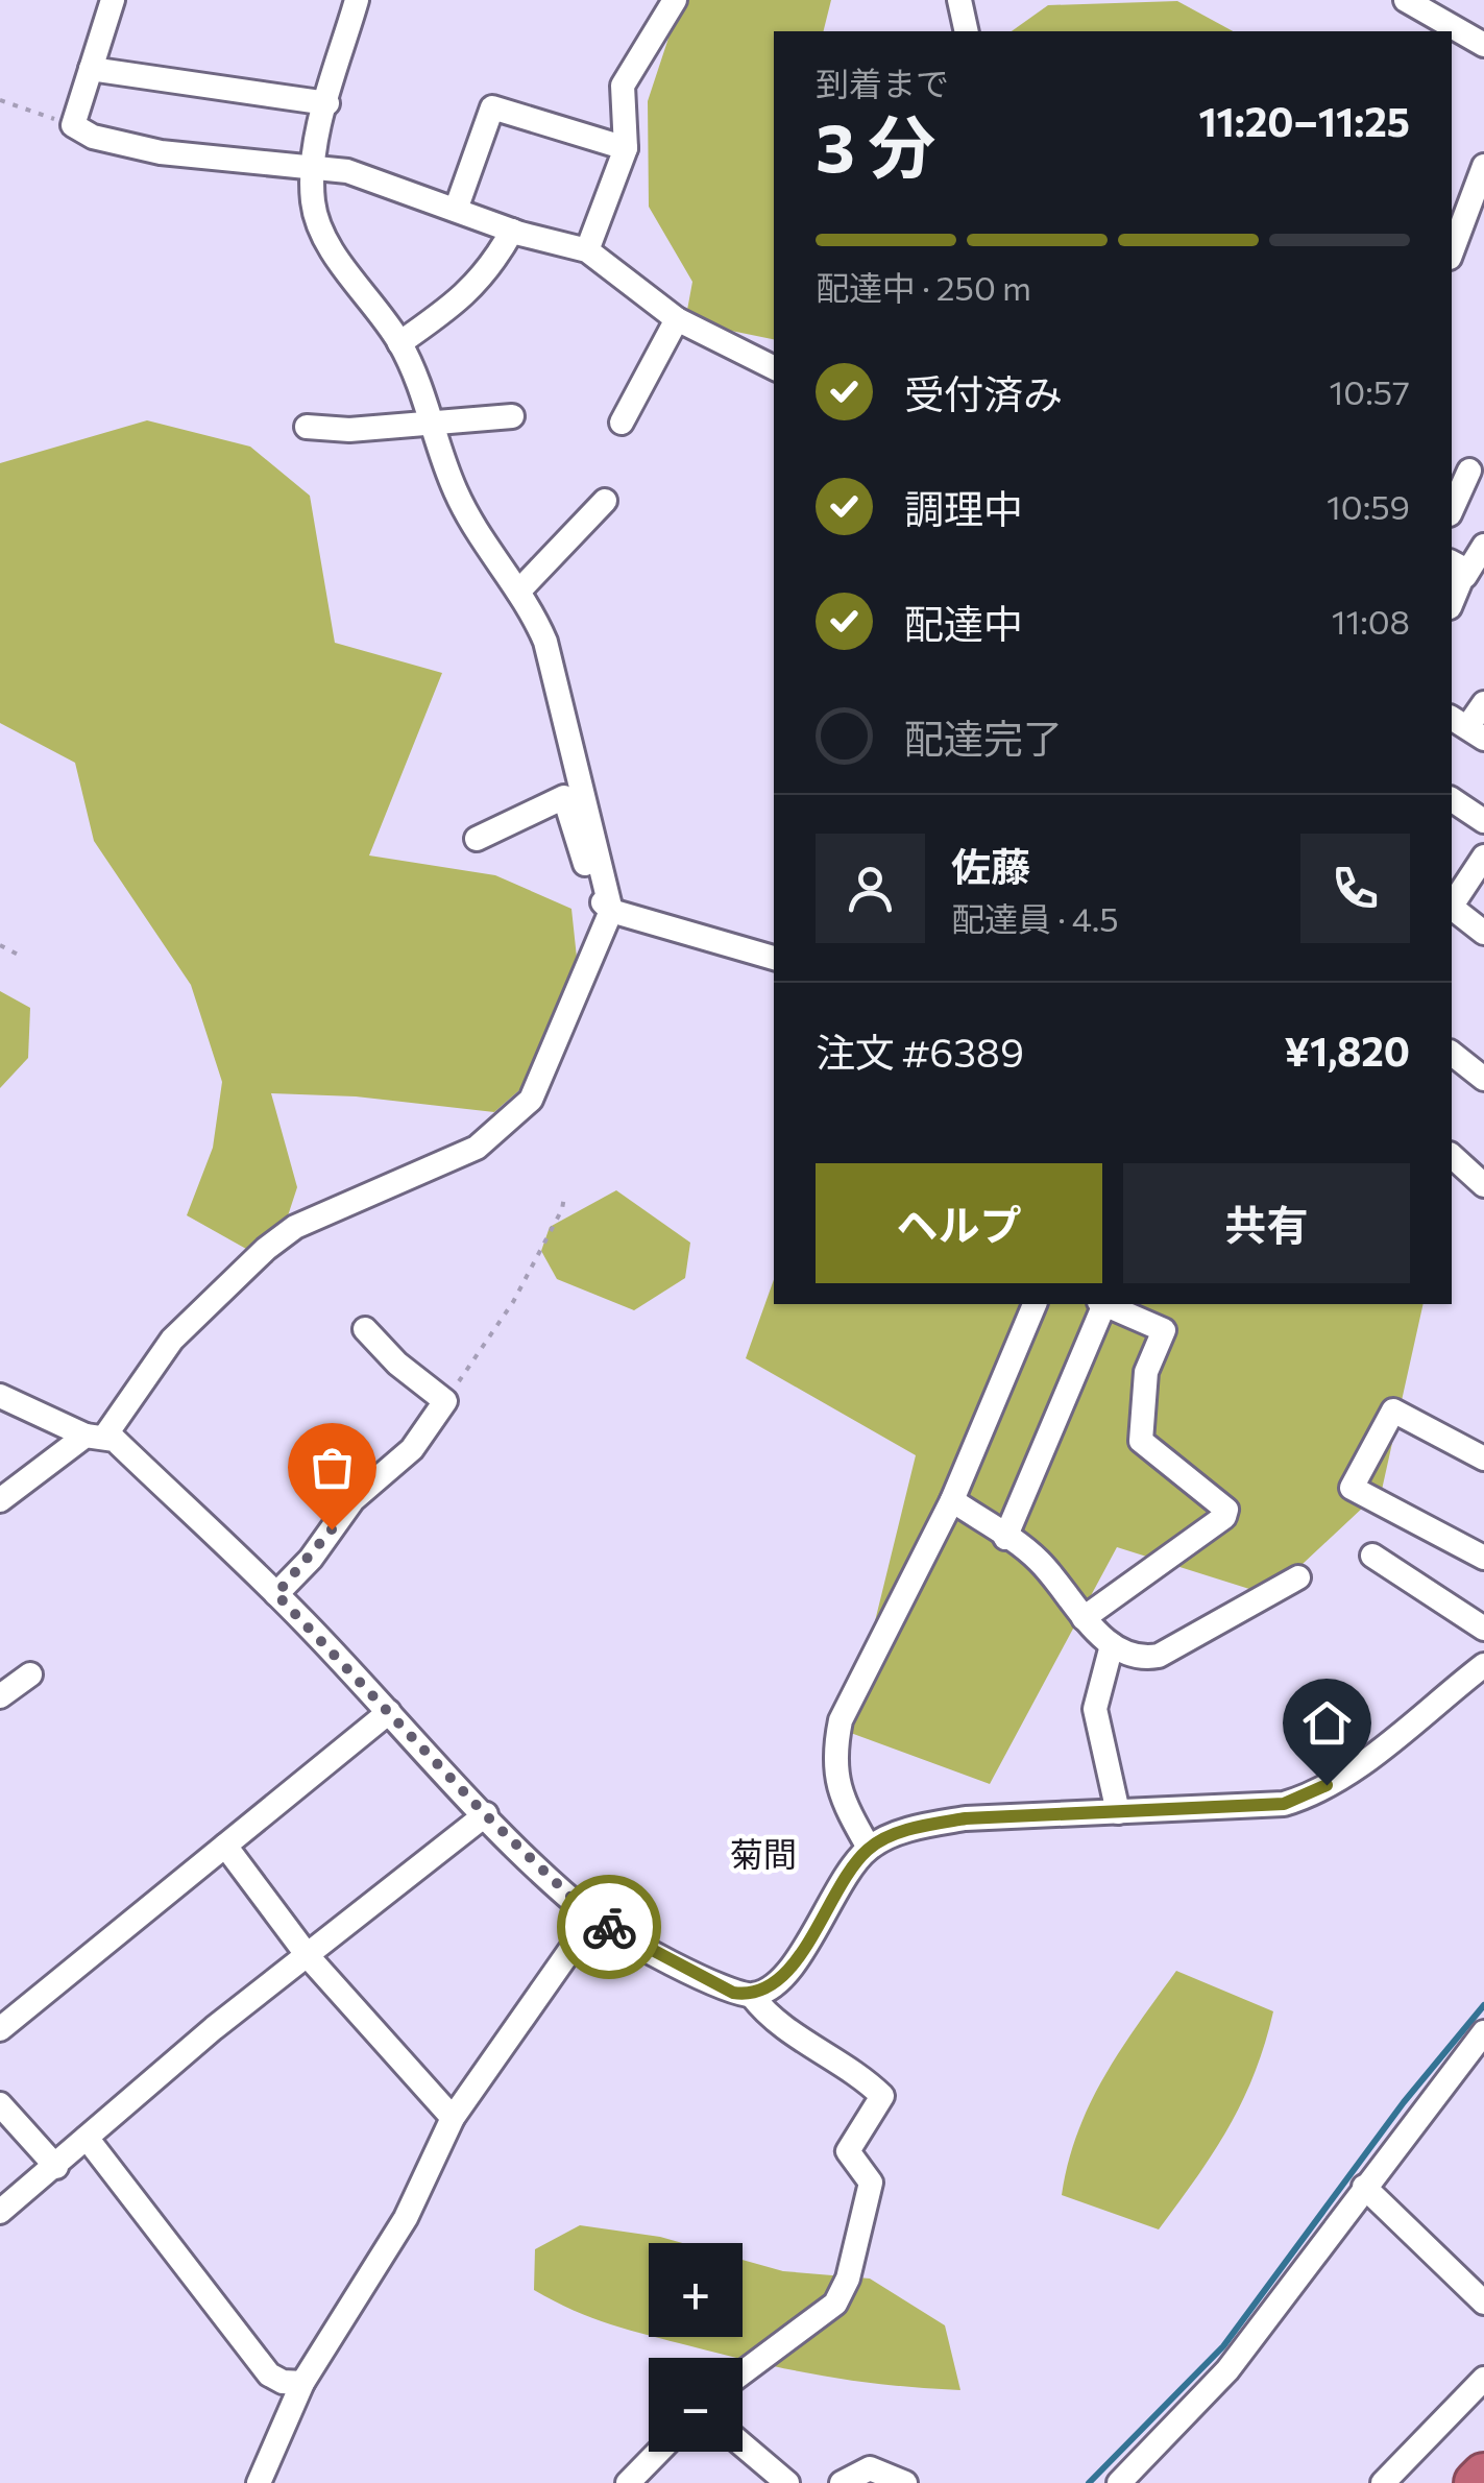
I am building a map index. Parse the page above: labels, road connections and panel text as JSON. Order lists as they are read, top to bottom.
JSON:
{
  "districts": ["菊間"],
  "page": {
    "heading": ["3 分", "到着まで", "11:20–11:25"],
    "panel": [
      "佐藤",
      "配達員 · 4.5",
      "注文 #6389",
      "¥1,820"
    ],
    "bar": "配達中 · 250 m",
    "list": [
      ["受付済み", "10:57"],
      ["調理中", "10:59"],
      ["配達中", "11:08"],
      "配達完了"
    ],
    "buttons": ["ヘルプ", "共有"],
    "map_buttons": ["+", "−"]
  }
}
